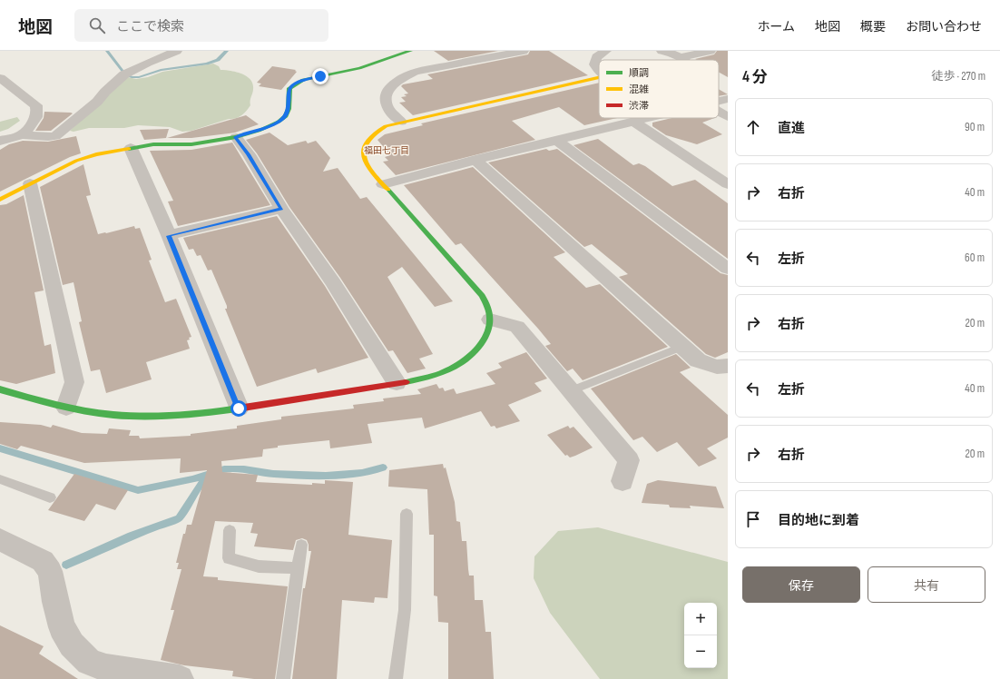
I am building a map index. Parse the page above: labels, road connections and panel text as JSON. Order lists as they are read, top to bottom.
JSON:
{
  "districts": ["福田七丁目"],
  "legend": ["順調", "混雑", "渋滞"],
  "page": {
    "header": "地図",
    "search": "ここで検索",
    "nav": [
      "ホーム",
      "地図",
      "概要",
      "お問い合わせ"
    ],
    "heading": ["4 分", "徒歩 · 270 m"],
    "list": [
      ["直進", "90 m"],
      ["右折", "40 m"],
      ["左折", "60 m"],
      ["右折", "20 m"],
      ["左折", "40 m"],
      ["右折", "20 m"],
      "目的地に到着"
    ],
    "buttons": ["保存", "共有"],
    "map_buttons": ["+", "−"]
  }
}
